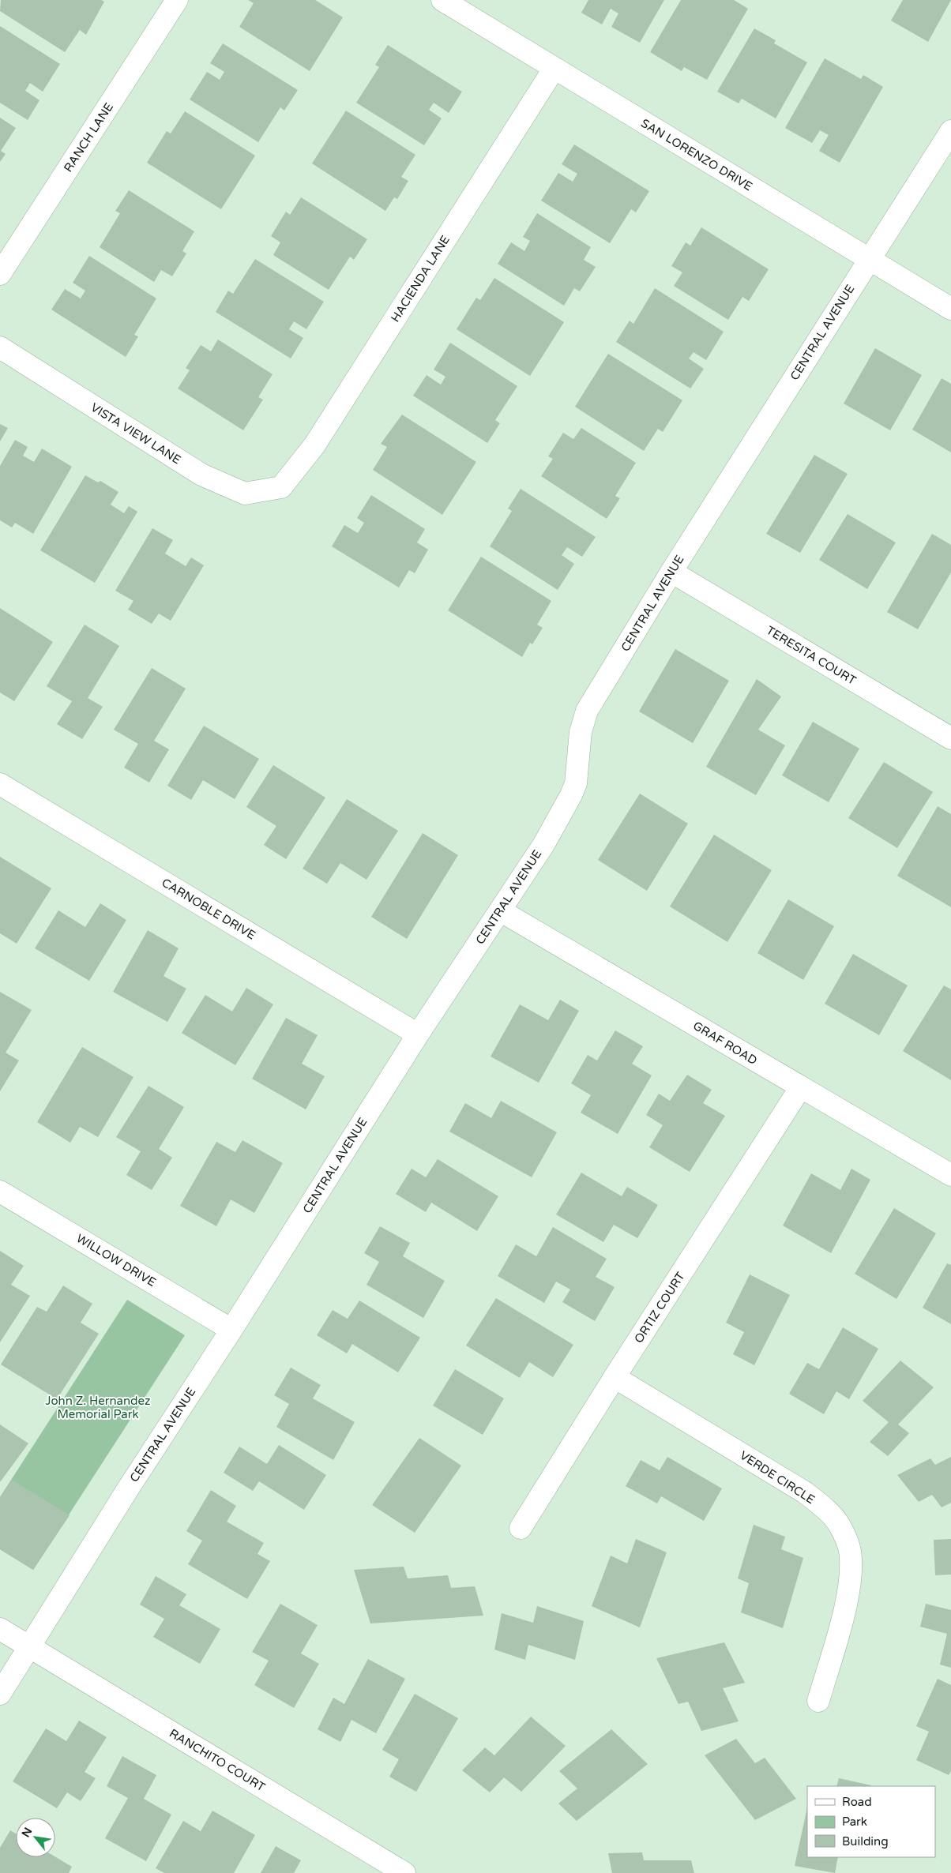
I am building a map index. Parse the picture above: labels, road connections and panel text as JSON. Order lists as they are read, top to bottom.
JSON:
{
  "streets": {
    "street": [
      "RANCH LANE",
      "SAN LORENZO DRIVE",
      "HACIENDA LANE",
      "CENTRAL AVENUE",
      "VISTA VIEW LANE",
      "TERESITA COURT",
      "CARNOBLE DRIVE",
      "GRAF ROAD",
      "WILLOW DRIVE",
      "ORTIZ COURT",
      "VERDE CIRCLE",
      "RANCHITO COURT"
    ]
  },
  "crossings": [
    ["SAN LORENZO DRIVE", "HACIENDA LANE"],
    ["SAN LORENZO DRIVE", "CENTRAL AVENUE"],
    ["HACIENDA LANE", "VISTA VIEW LANE"],
    ["CENTRAL AVENUE", "TERESITA COURT"],
    ["CENTRAL AVENUE", "CARNOBLE DRIVE"],
    ["CENTRAL AVENUE", "GRAF ROAD"],
    ["CENTRAL AVENUE", "WILLOW DRIVE"],
    ["CENTRAL AVENUE", "RANCHITO COURT"],
    ["GRAF ROAD", "ORTIZ COURT"],
    ["ORTIZ COURT", "VERDE CIRCLE"]
  ],
  "parks": ["John Z. Hernandez Memorial Park"],
  "legend": ["Road", "Park", "Building"],
  "north": "top left"
}
